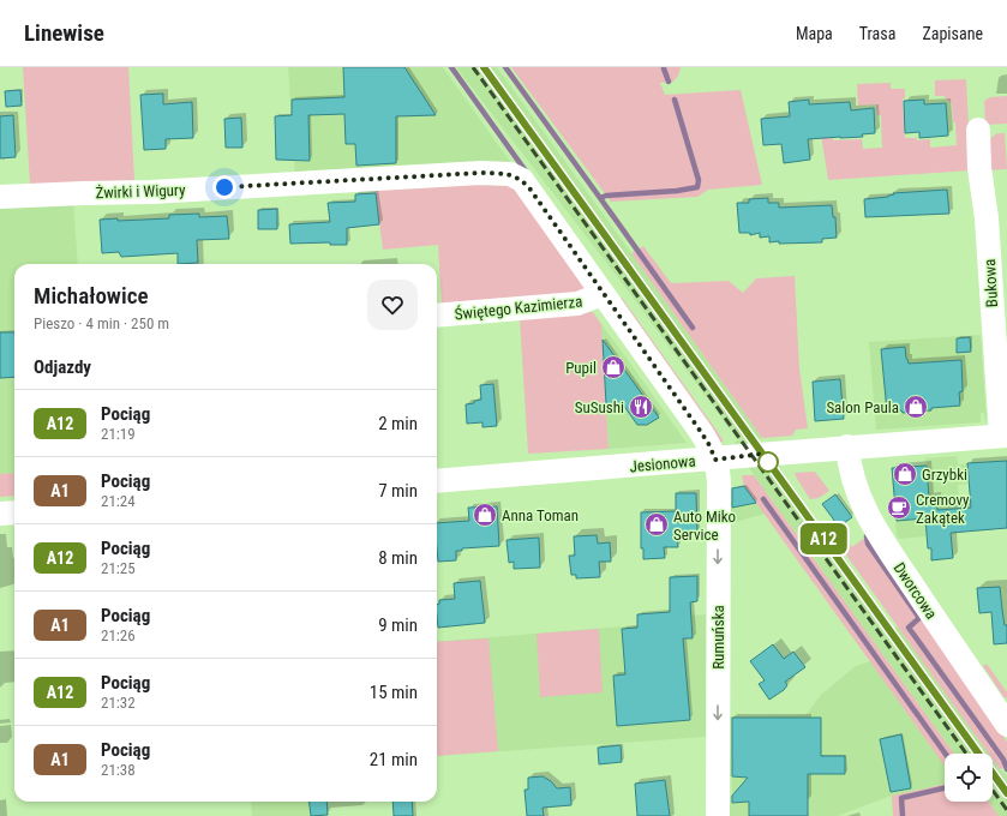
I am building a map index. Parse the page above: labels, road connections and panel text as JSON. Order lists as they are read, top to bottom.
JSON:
{
  "streets": {
    "street": [
      "Żwirki i Wigury",
      "Bukowa",
      "Świętego Kazimierza",
      "Jesionowa",
      "Dworcowa",
      "Rumuńska"
    ]
  },
  "crossings": [
    ["Żwirki i Wigury", "Świętego Kazimierza"],
    ["Żwirki i Wigury", "Rumuńska"],
    ["Bukowa", "Jesionowa"],
    ["Świętego Kazimierza", "Rumuńska"],
    ["Jesionowa", "Dworcowa"],
    ["Jesionowa", "Rumuńska"]
  ],
  "one_way": ["Rumuńska"],
  "places": {
    "shop": [
      "Pupil",
      "Salon Paula",
      "Grzybki",
      "Anna Toman",
      "Auto Miko Service"
    ],
    "restaurant": ["SuSushi"],
    "cafe": ["Cremovy Zakątek"]
  },
  "page": {
    "header": "Linewise",
    "nav": ["Mapa", "Trasa", "Zapisane"],
    "on_map": "A12",
    "heading": [
      ["Michałowice", "Pieszo · 4 min · 250 m"],
      "Odjazdy"
    ],
    "list": [
      {
        "mark": "A12",
        "name": "Pociąg",
        "note": "21:19",
        "value": "2 min"
      },
      {
        "mark": "A1",
        "name": "Pociąg",
        "note": "21:24",
        "value": "7 min"
      },
      {
        "mark": "A12",
        "name": "Pociąg",
        "note": "21:25",
        "value": "8 min"
      },
      {
        "mark": "A1",
        "name": "Pociąg",
        "note": "21:26",
        "value": "9 min"
      },
      {
        "mark": "A12",
        "name": "Pociąg",
        "note": "21:32",
        "value": "15 min"
      },
      {
        "mark": "A1",
        "name": "Pociąg",
        "note": "21:38",
        "value": "21 min"
      }
    ]
  }
}
